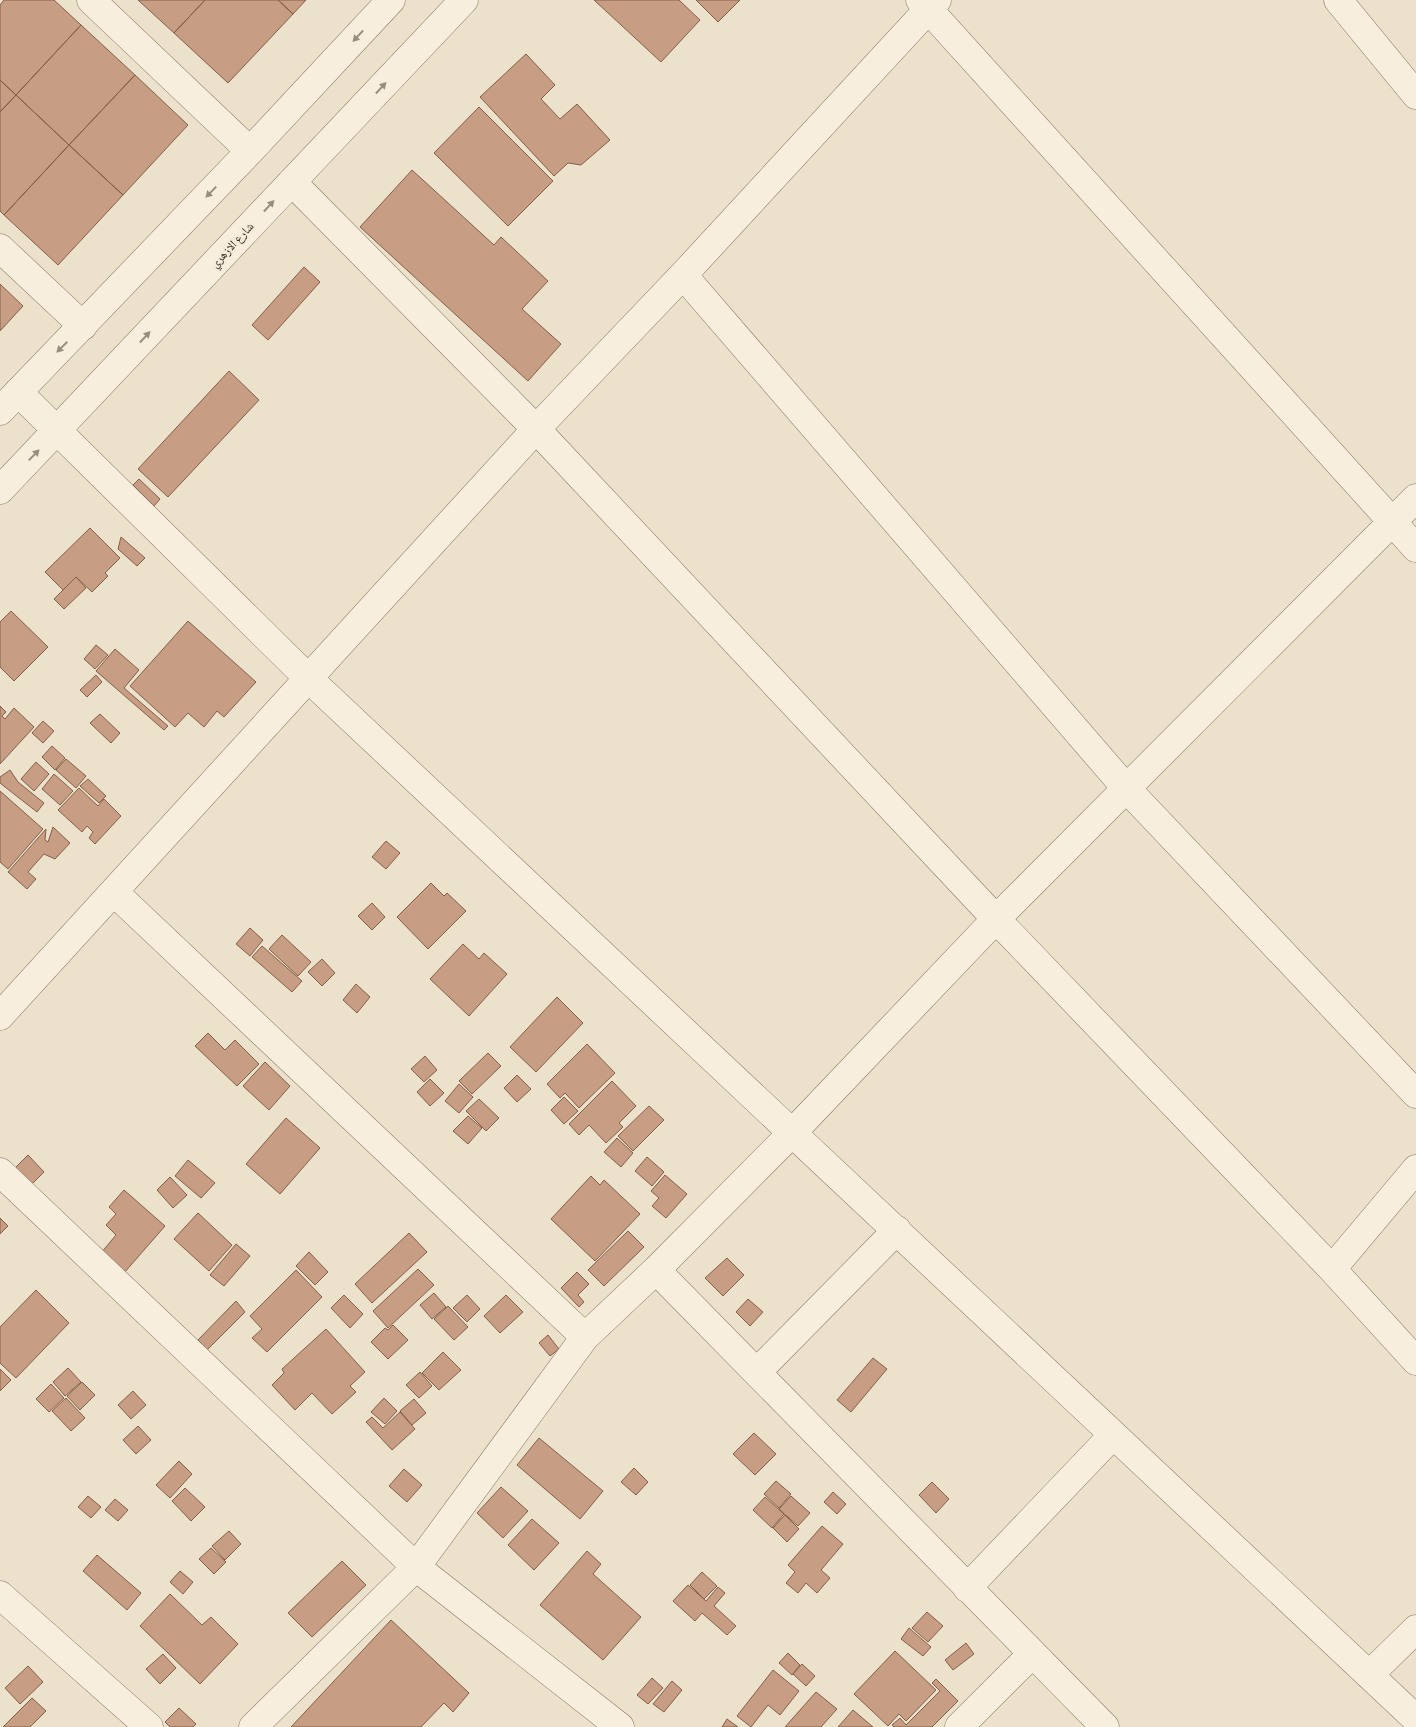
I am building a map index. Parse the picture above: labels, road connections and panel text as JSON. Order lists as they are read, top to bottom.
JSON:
{
  "streets": {
    "street": ["شارع الازهري"]
  }
}
